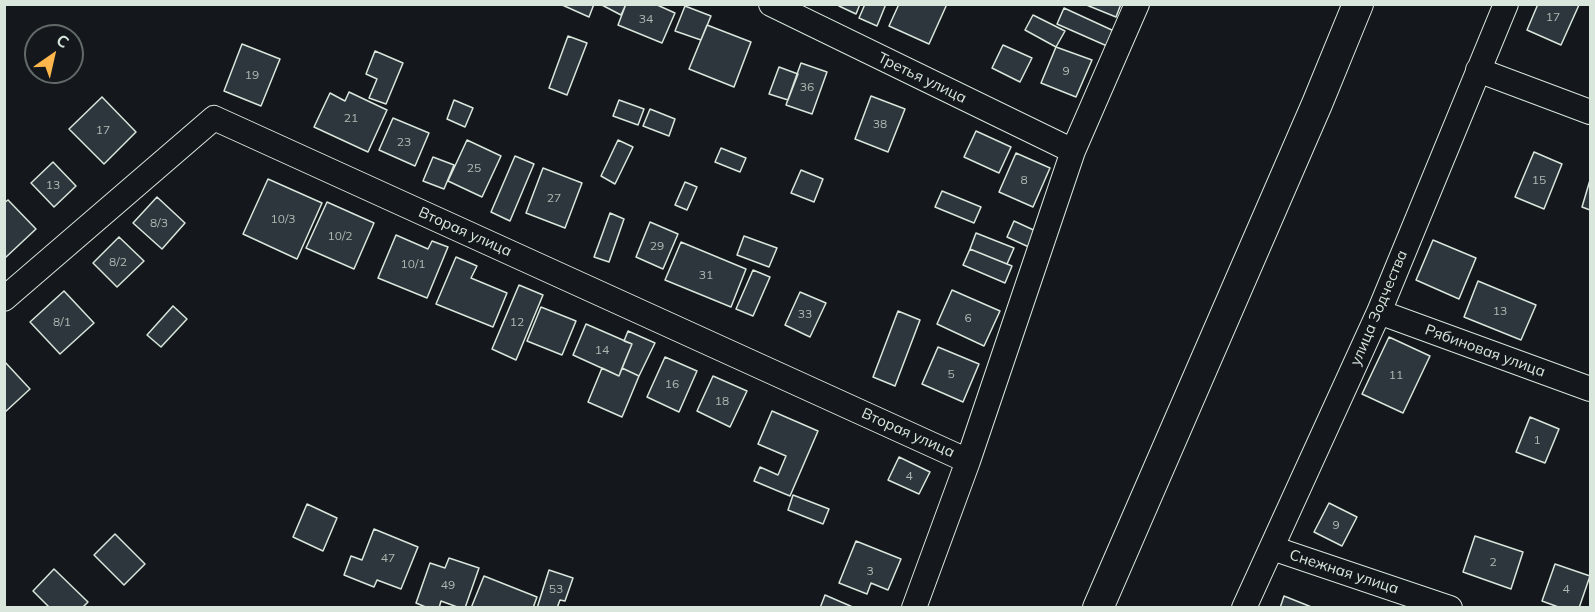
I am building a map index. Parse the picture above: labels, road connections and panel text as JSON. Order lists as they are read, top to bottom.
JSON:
{
  "streets": {
    "street": [
      "Третья улица",
      "Вторая улица",
      "улица Зодчества",
      "Рябиновая улица",
      "Снежная улица"
    ]
  },
  "crossings": [
    ["улица Зодчества", "Рябиновая улица"],
    ["улица Зодчества", "Снежная улица"]
  ],
  "house_numbers": [
    "17",
    "34",
    "9",
    "19",
    "36",
    "21",
    "38",
    "17",
    "23",
    "25",
    "8",
    "15",
    "13",
    "27",
    "10/3",
    "8/3",
    "10/2",
    "29",
    "8/2",
    "10/1",
    "31",
    "13",
    "33",
    "6",
    "8/1",
    "12",
    "14",
    "5",
    "11",
    "16",
    "18",
    "1",
    "4",
    "9",
    "47",
    "2",
    "3",
    "49",
    "53",
    "4"
  ],
  "north": "top right"
}
